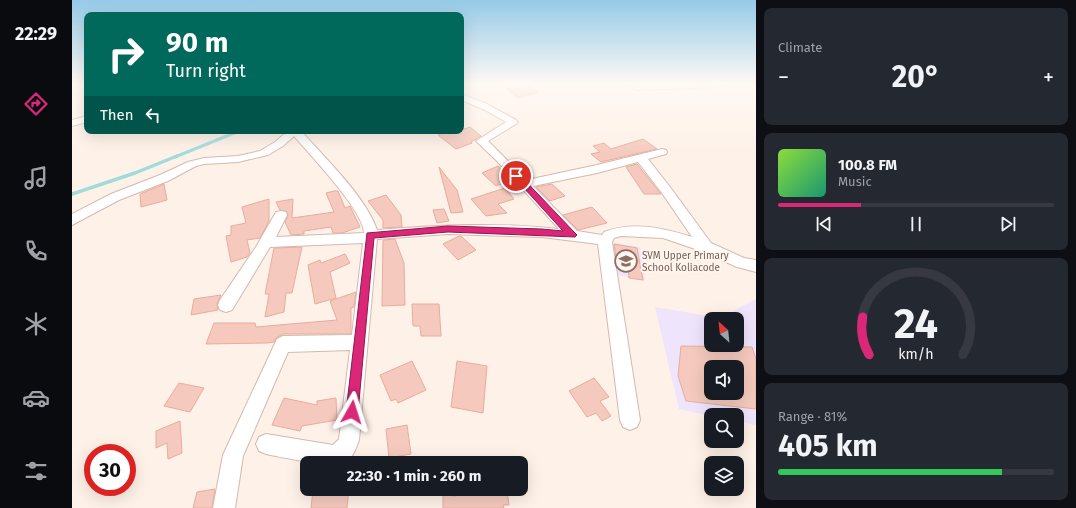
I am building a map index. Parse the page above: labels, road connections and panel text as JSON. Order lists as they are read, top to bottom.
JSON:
{
  "places": {
    "school or university": ["SVM Upper Primary School Koliacode"]
  },
  "north": "top left",
  "page": {
    "tabs": "22:29",
    "tile": [
      "Climate",
      ["Range · 81%", "405 km"]
    ],
    "turn": ["90 m", "Turn right"],
    "heat": ["−", "20°", "+"],
    "then": "Then",
    "song": ["100.8 FM", "Music"],
    "limit": "30",
    "trip": "22:30 · 1 min · 260 m",
    "gauge": ["24", "km/h"]
  }
}
